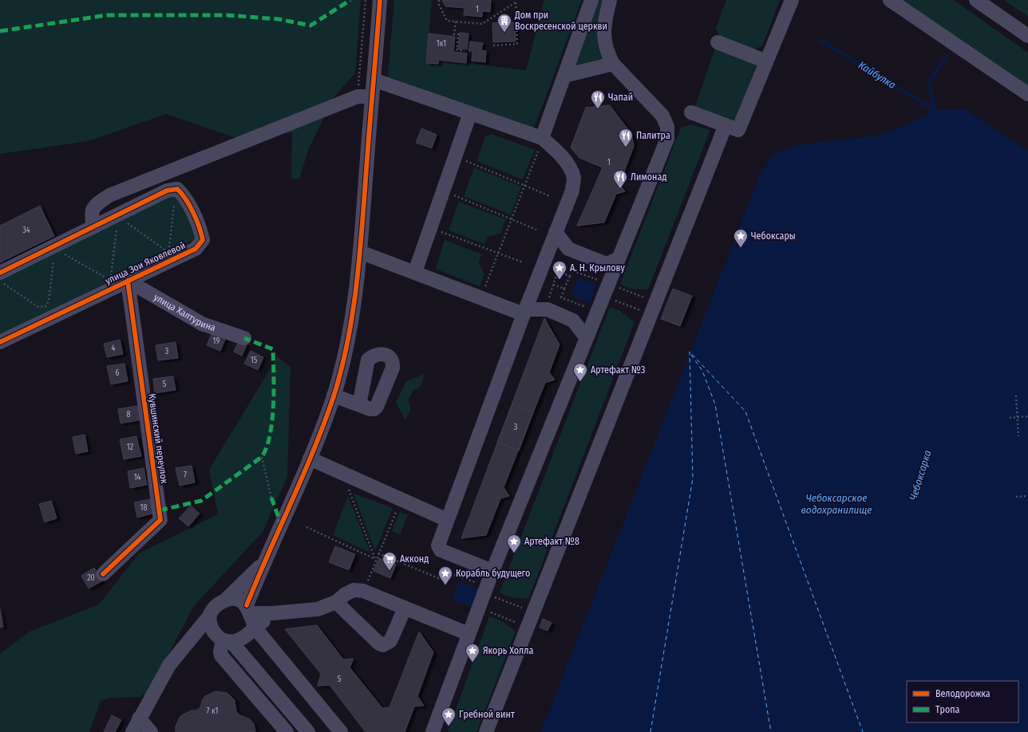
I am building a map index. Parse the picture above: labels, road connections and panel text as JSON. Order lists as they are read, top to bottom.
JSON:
{
  "streets": {
    "street": ["улица Зои Яковлевой", "улица Халтурина", "Кувшинский переулок"]
  },
  "crossings": [
    ["улица Зои Яковлевой", "улица Халтурина"],
    ["улица Зои Яковлевой", "Кувшинский переулок"],
    ["улица Халтурина", "Кувшинский переулок"]
  ],
  "water": ["Кайбулка", "Чебоксарка", "Чебоксарское водохранилище"],
  "places": {
    "building": ["Дом при Воскресенской церкви"],
    "restaurant": ["Чапай", "Палитра", "Лимонад"],
    "place": [
      "Чебоксары",
      "А. Н. Крылову",
      "Артефакт №3",
      "Артефакт №8",
      "Корабль будущего",
      "Якорь Холла",
      "Гребной винт"
    ],
    "supermarket": ["Акконд"]
  },
  "house_numbers": [
    "1",
    "1к1",
    "1",
    "34",
    "19",
    "4",
    "3",
    "15",
    "6",
    "5",
    "8",
    "3",
    "12",
    "7",
    "14",
    "18",
    "20",
    "5",
    "7 к1"
  ],
  "legend": ["Велодорожка", "Тропа"]
}
